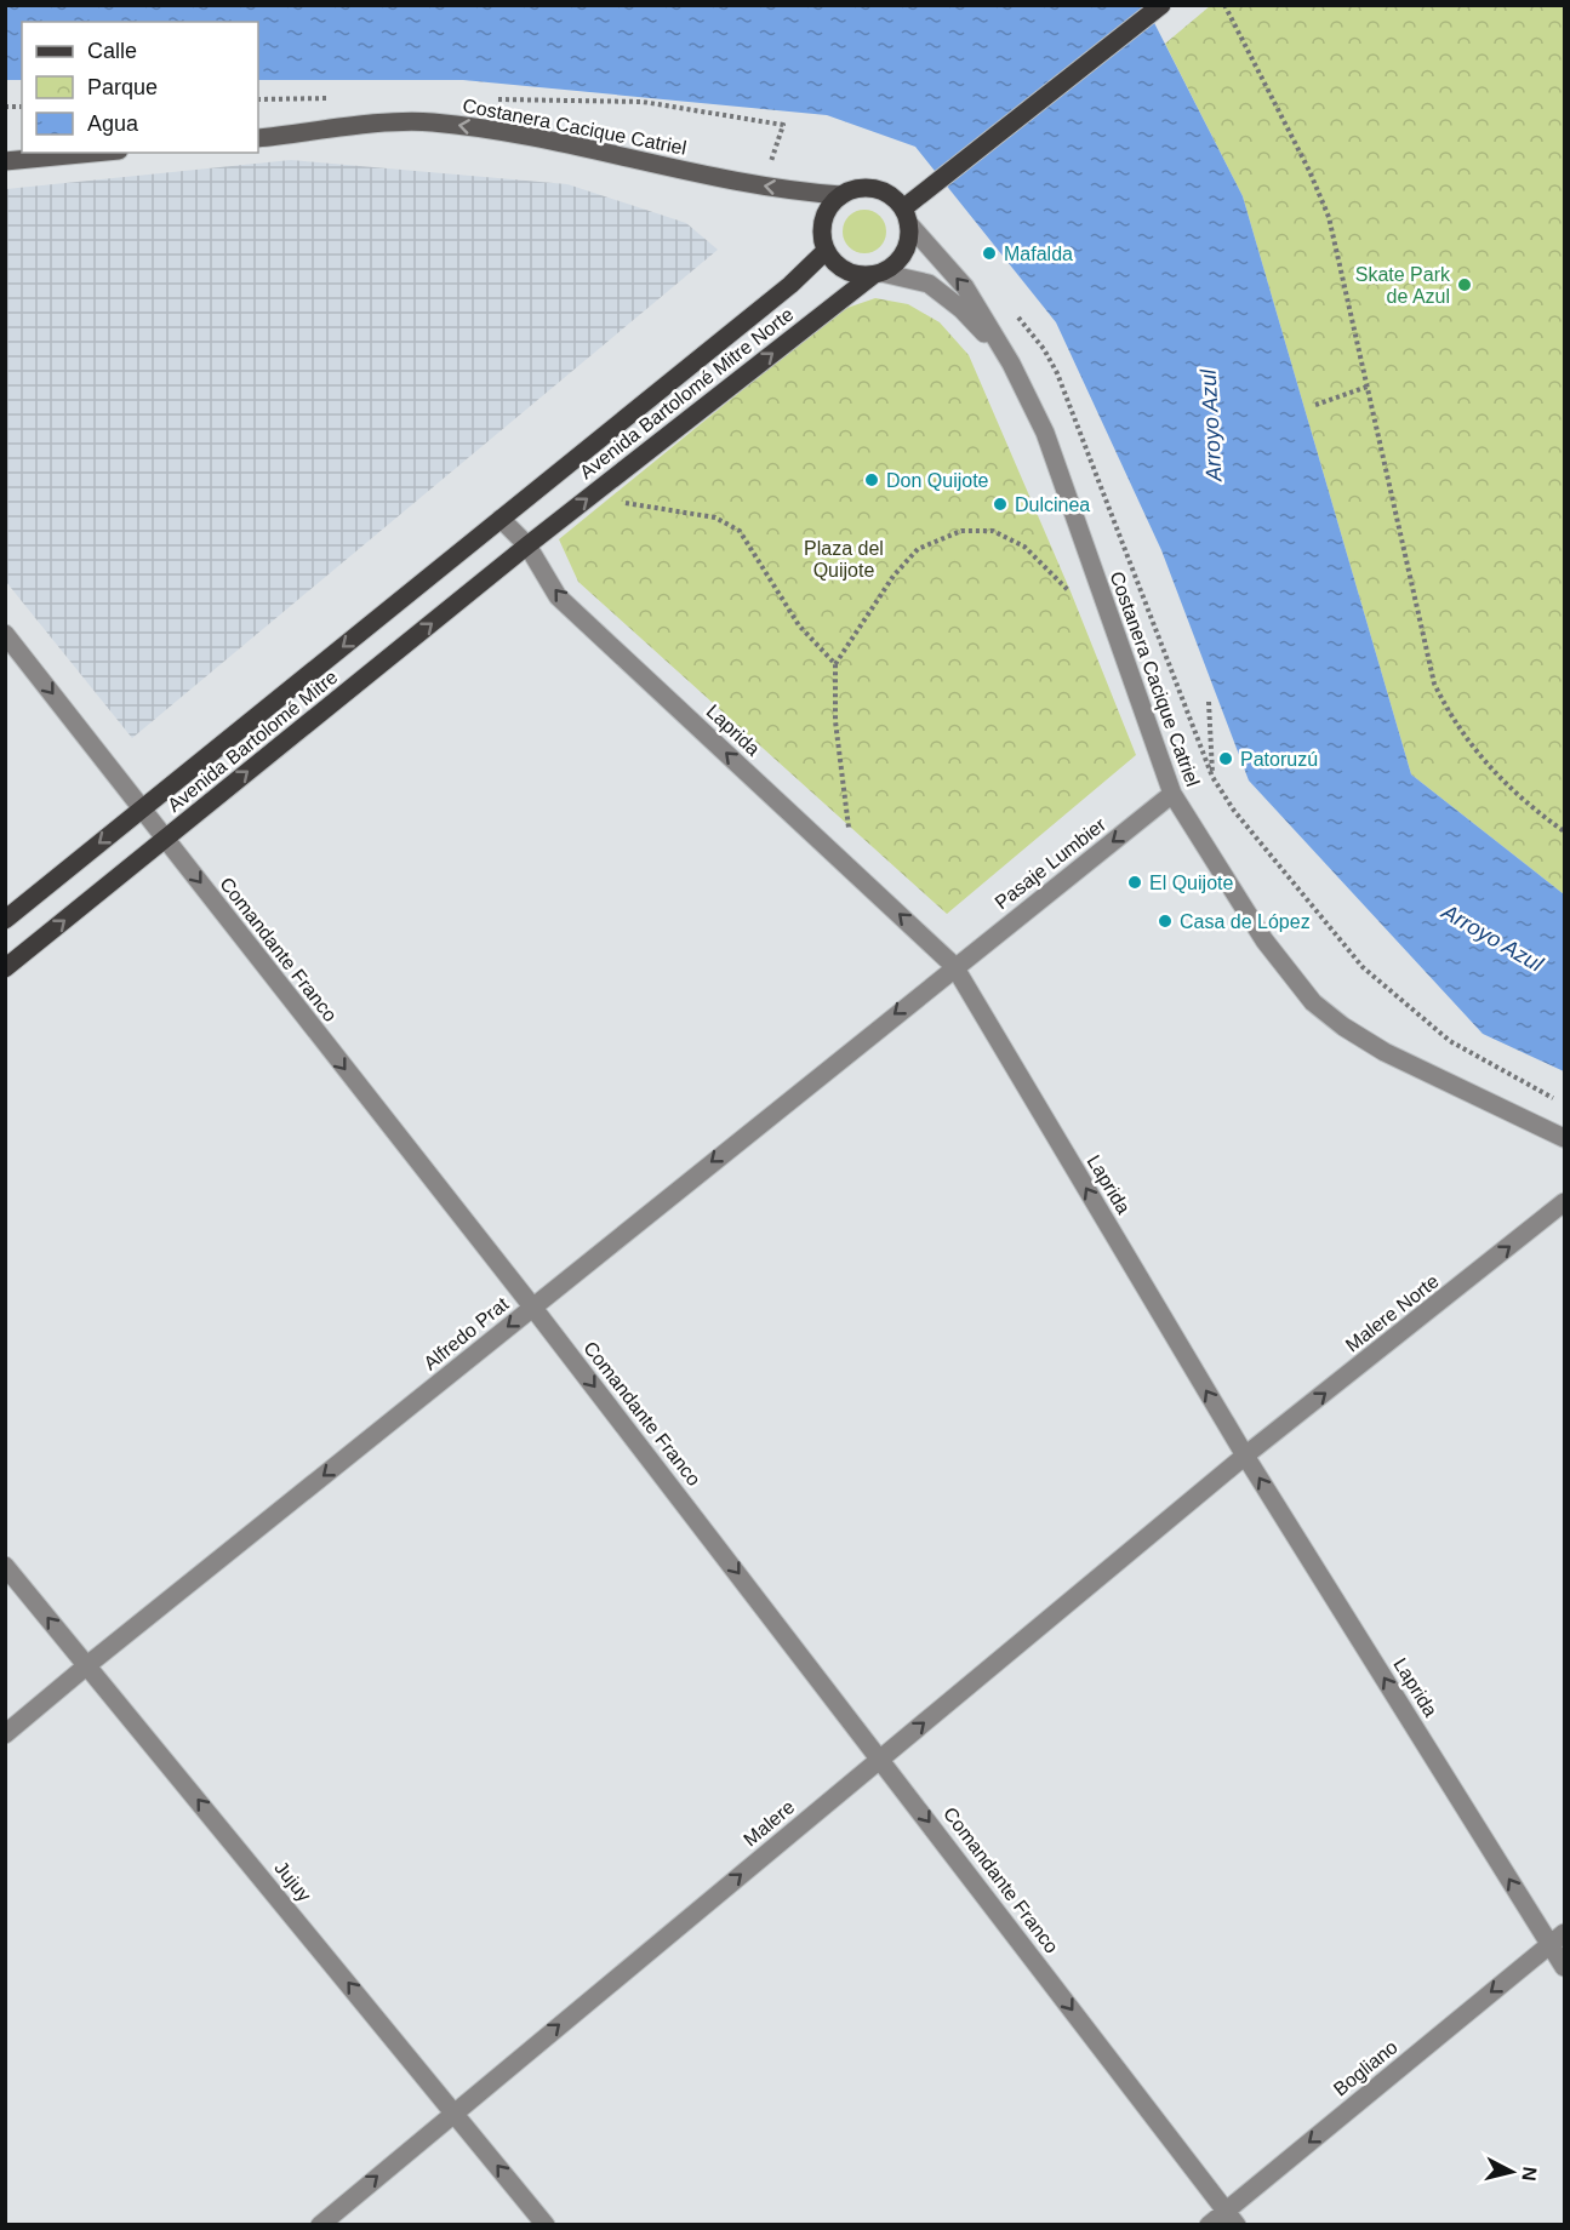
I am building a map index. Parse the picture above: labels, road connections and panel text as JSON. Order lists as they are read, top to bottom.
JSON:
{
  "streets": {
    "main road": ["Costanera Cacique Catriel", "Avenida Bartolomé Mitre Norte", "Avenida Bartolomé Mitre"],
    "street": [
      "Laprida",
      "Pasaje Lumbier",
      "Comandante Franco",
      "Malere Norte",
      "Alfredo Prat",
      "Malere",
      "Jujuy",
      "Bogliano"
    ]
  },
  "crossings": [
    ["Costanera Cacique Catriel", "Avenida Bartolomé Mitre Norte"],
    ["Costanera Cacique Catriel", "Pasaje Lumbier"],
    ["Avenida Bartolomé Mitre Norte", "Laprida"],
    ["Avenida Bartolomé Mitre Norte", "Avenida Bartolomé Mitre"],
    ["Laprida", "Avenida Bartolomé Mitre"],
    ["Laprida", "Pasaje Lumbier"],
    ["Laprida", "Malere Norte"],
    ["Laprida", "Alfredo Prat"],
    ["Laprida", "Malere"],
    ["Laprida", "Bogliano"],
    ["Avenida Bartolomé Mitre", "Comandante Franco"],
    ["Pasaje Lumbier", "Alfredo Prat"],
    ["Comandante Franco", "Alfredo Prat"],
    ["Comandante Franco", "Malere"],
    ["Comandante Franco", "Bogliano"],
    ["Malere Norte", "Malere"],
    ["Alfredo Prat", "Jujuy"],
    ["Malere", "Jujuy"]
  ],
  "one_way": [
    "Costanera Cacique Catriel",
    "Laprida",
    "Pasaje Lumbier",
    "Comandante Franco",
    "Malere Norte",
    "Alfredo Prat",
    "Malere",
    "Jujuy",
    "Bogliano"
  ],
  "water": ["Arroyo Azul"],
  "parks": ["Plaza del Quijote"],
  "places": [
    "Mafalda",
    "Skate Park de Azul",
    "Don Quijote",
    "Dulcinea",
    "Patoruzú",
    "El Quijote",
    "Casa de López"
  ],
  "legend": ["Calle", "Parque", "Agua"],
  "north": "right"
}
